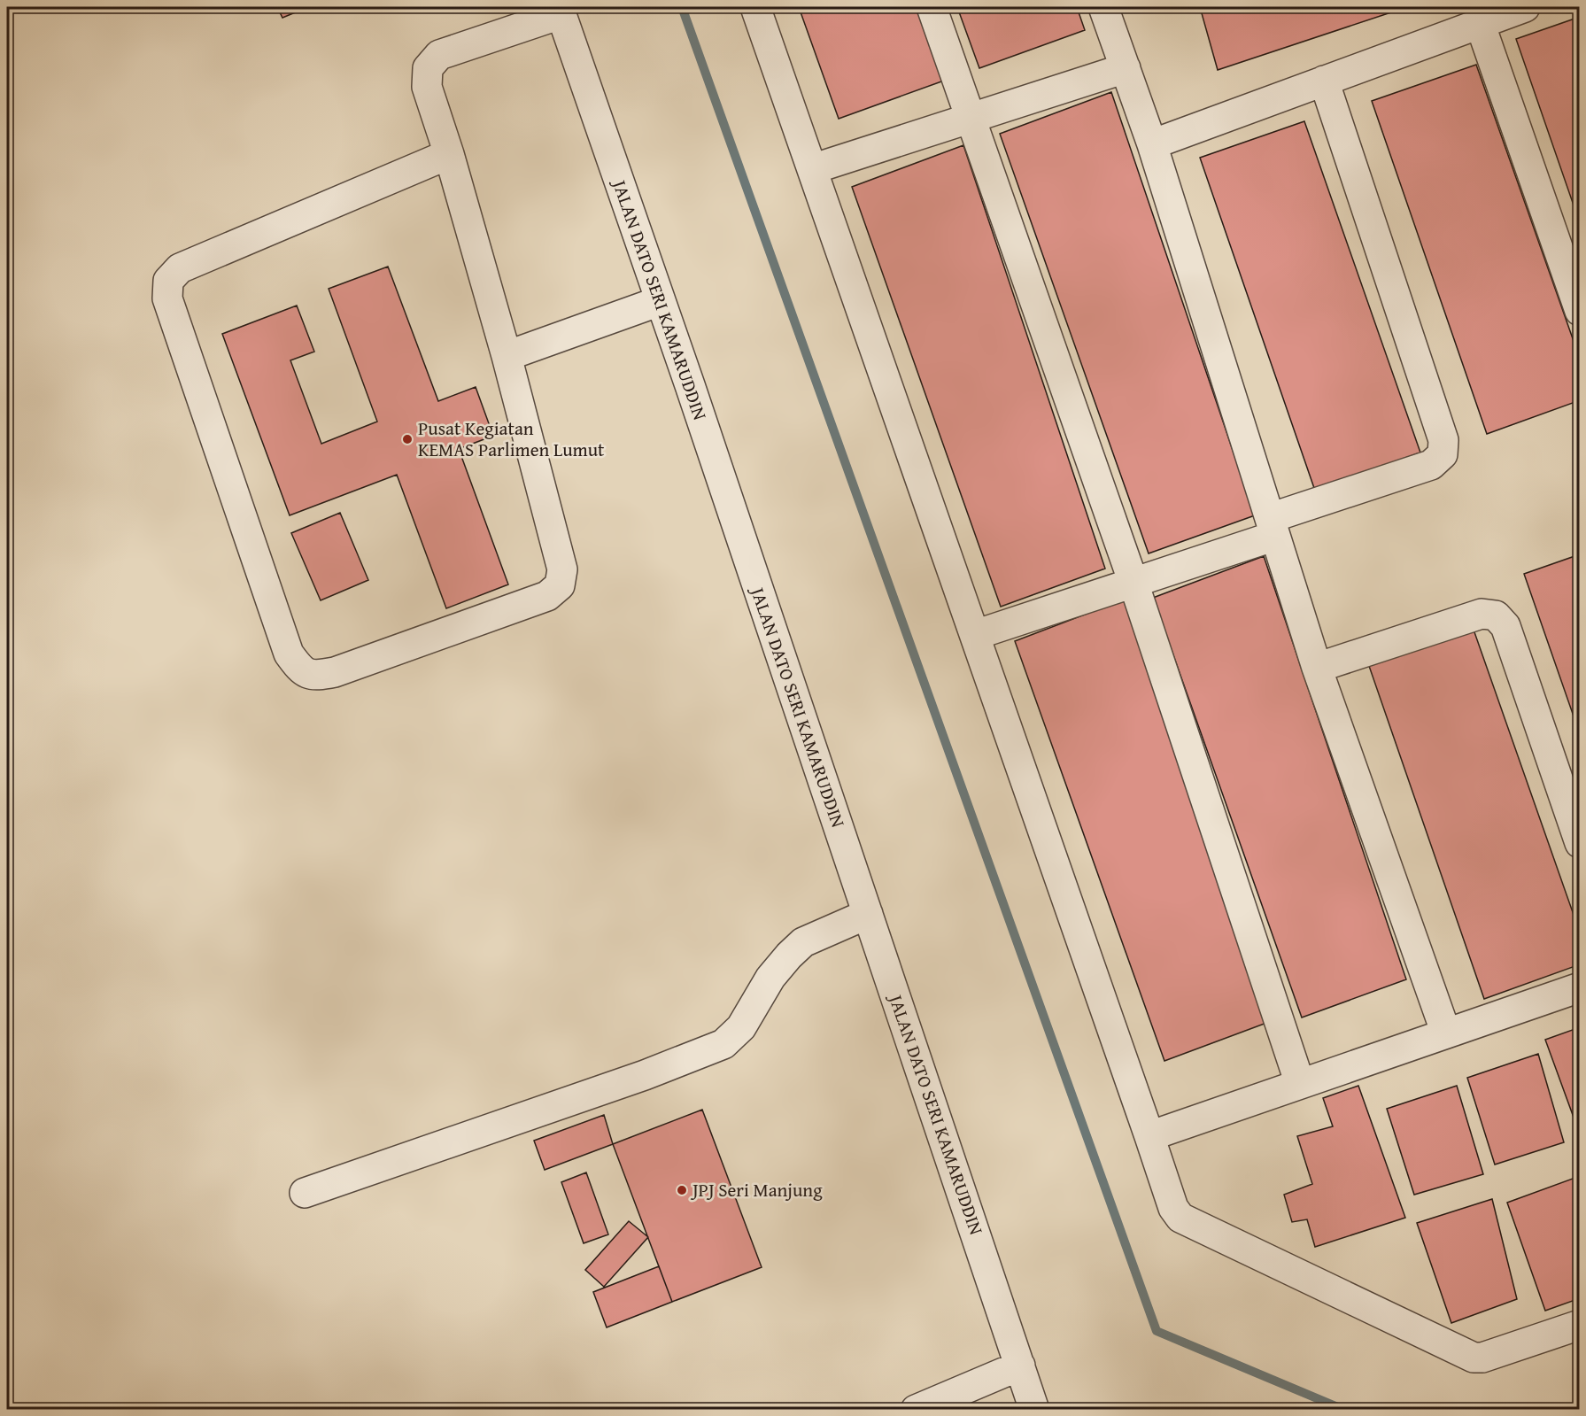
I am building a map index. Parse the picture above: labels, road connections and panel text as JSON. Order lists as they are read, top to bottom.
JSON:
{
  "streets": {
    "street": ["JALAN DATO SERI KAMARUDDIN"]
  },
  "places": ["Pusat Kegiatan KEMAS Parlimen Lumut", "JPJ Seri Manjung"]
}
